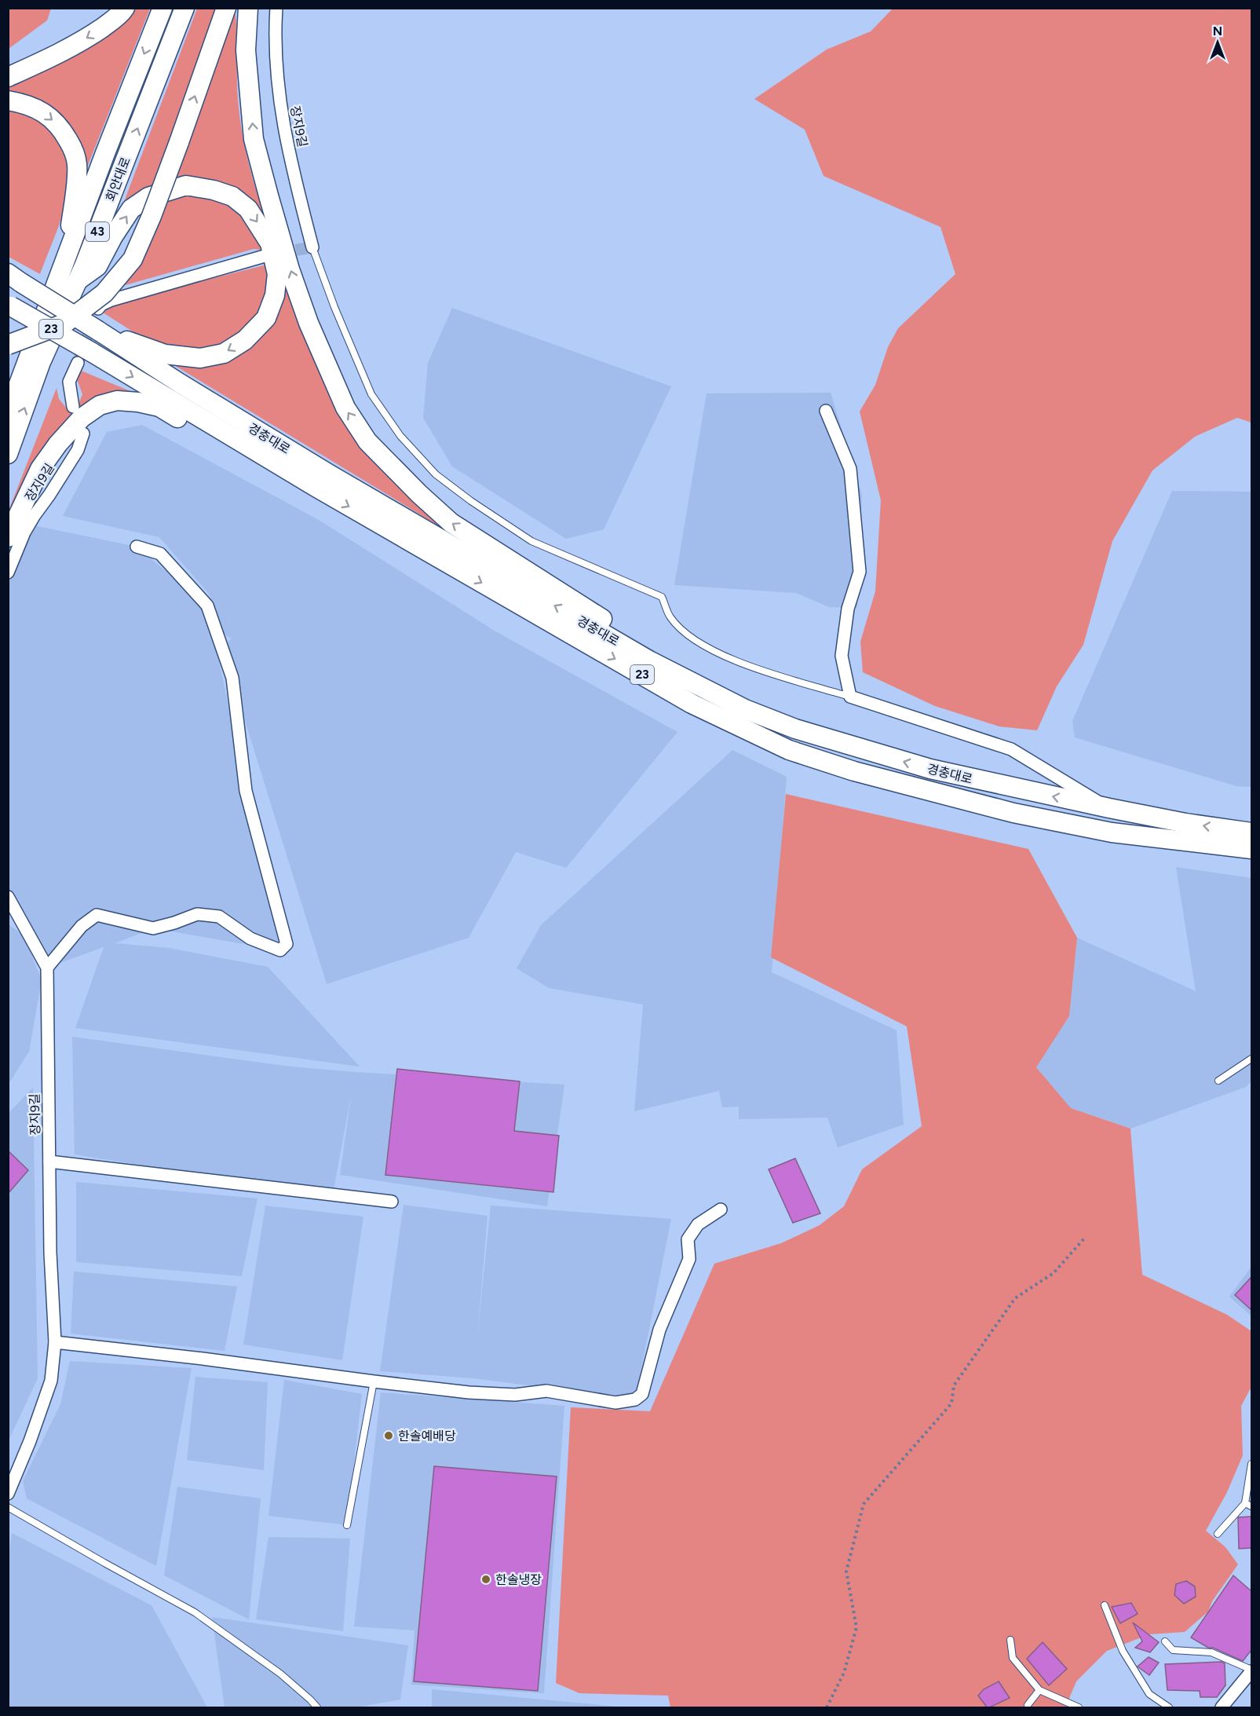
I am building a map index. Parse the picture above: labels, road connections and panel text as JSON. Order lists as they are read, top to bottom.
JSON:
{
  "streets": {
    "main road": [
      "회안대로",
      "43",
      "23",
      "경충대로"
    ],
    "street": ["장지9길"]
  },
  "places": ["한솔예배당", "한솔냉장"],
  "north": "top"
}
